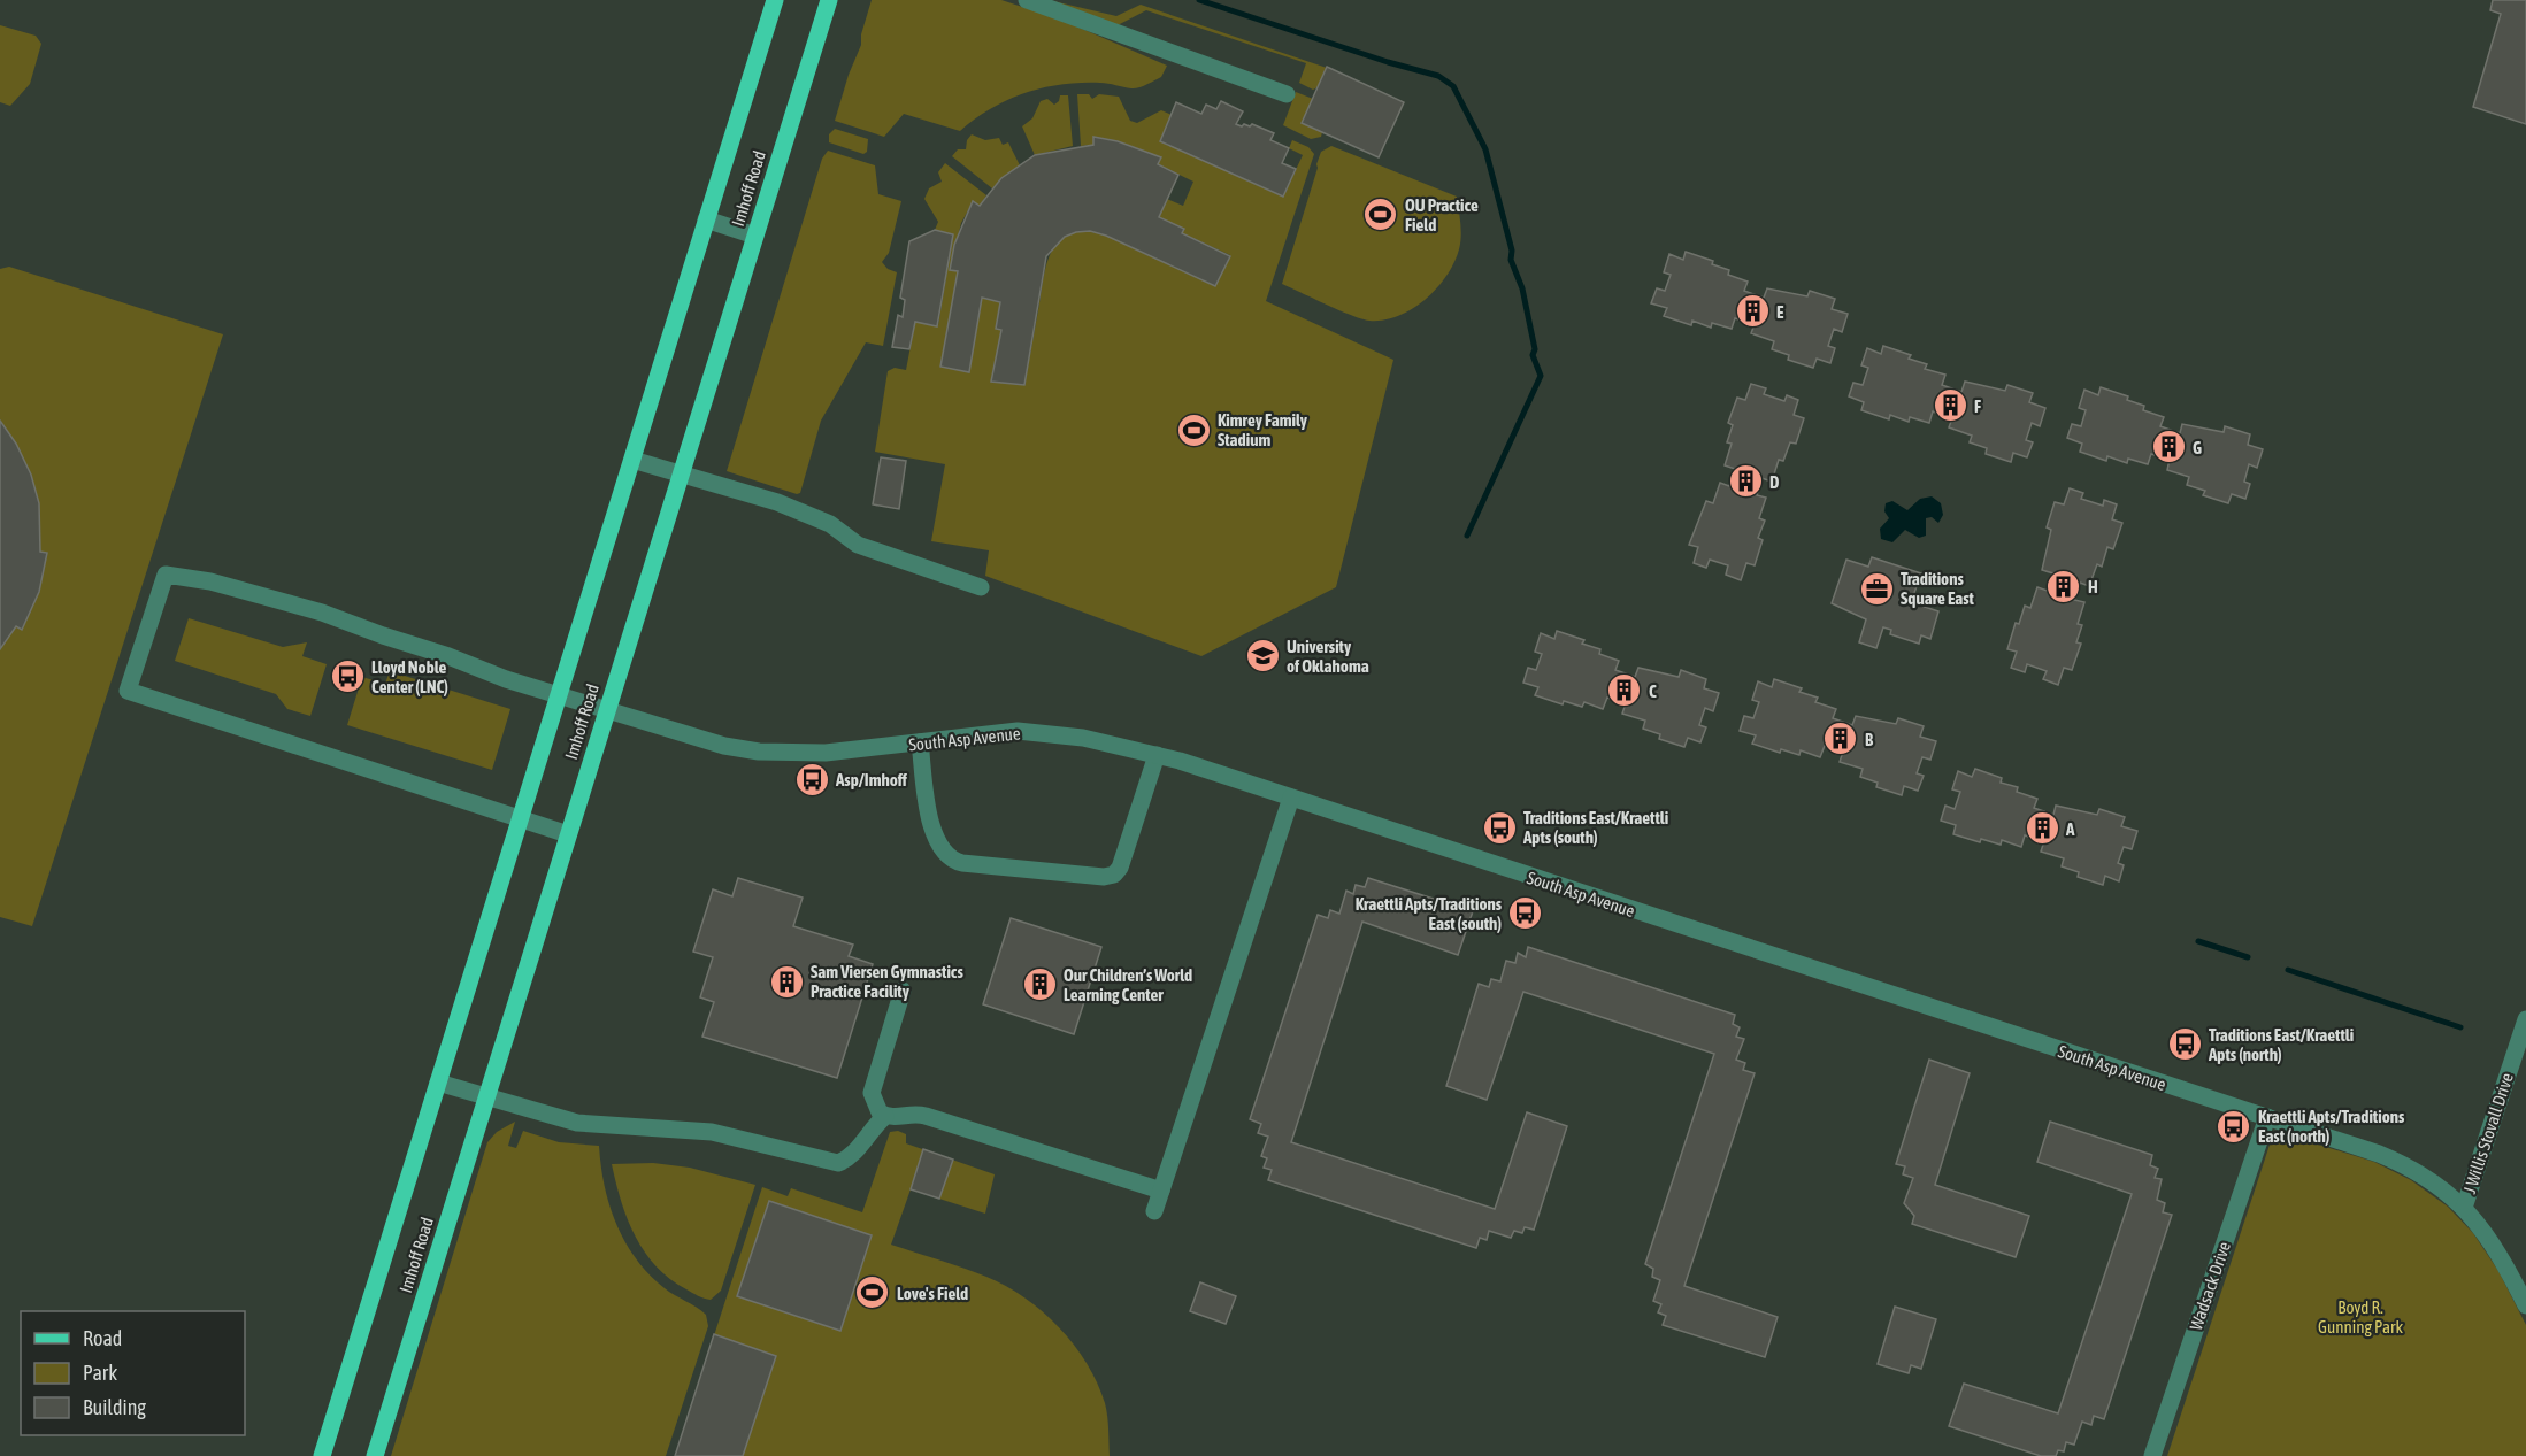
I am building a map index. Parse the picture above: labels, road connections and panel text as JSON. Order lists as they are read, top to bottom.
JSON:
{
  "streets": {
    "main road": ["Imhoff Road"],
    "street": ["South Asp Avenue", "J Willis Stovall Drive", "Wadsack Drive"]
  },
  "crossings": [
    ["Imhoff Road", "South Asp Avenue"],
    ["South Asp Avenue", "J Willis Stovall Drive"],
    ["South Asp Avenue", "Wadsack Drive"]
  ],
  "parks": ["Boyd R. Gunning Park"],
  "places": {
    "sports": ["OU Practice Field", "Kimrey Family Stadium", "Love's Field"],
    "building": [
      "E",
      "F",
      "G",
      "D",
      "H",
      "C",
      "B",
      "A",
      "Sam Viersen Gymnastics Practice Facility",
      "Our Children’s World Learning Center"
    ],
    "office": ["Traditions Square East"],
    "school or university": ["University of Oklahoma"],
    "bus stop": [
      "Lloyd Noble Center (LNC)",
      "Asp/Imhoff",
      "Traditions East/Kraettli Apts (south)",
      "Kraettli Apts/Traditions East (south)",
      "Traditions East/Kraettli Apts (north)",
      "Kraettli Apts/Traditions East (north)"
    ]
  },
  "legend": ["Road", "Park", "Building"]
}
